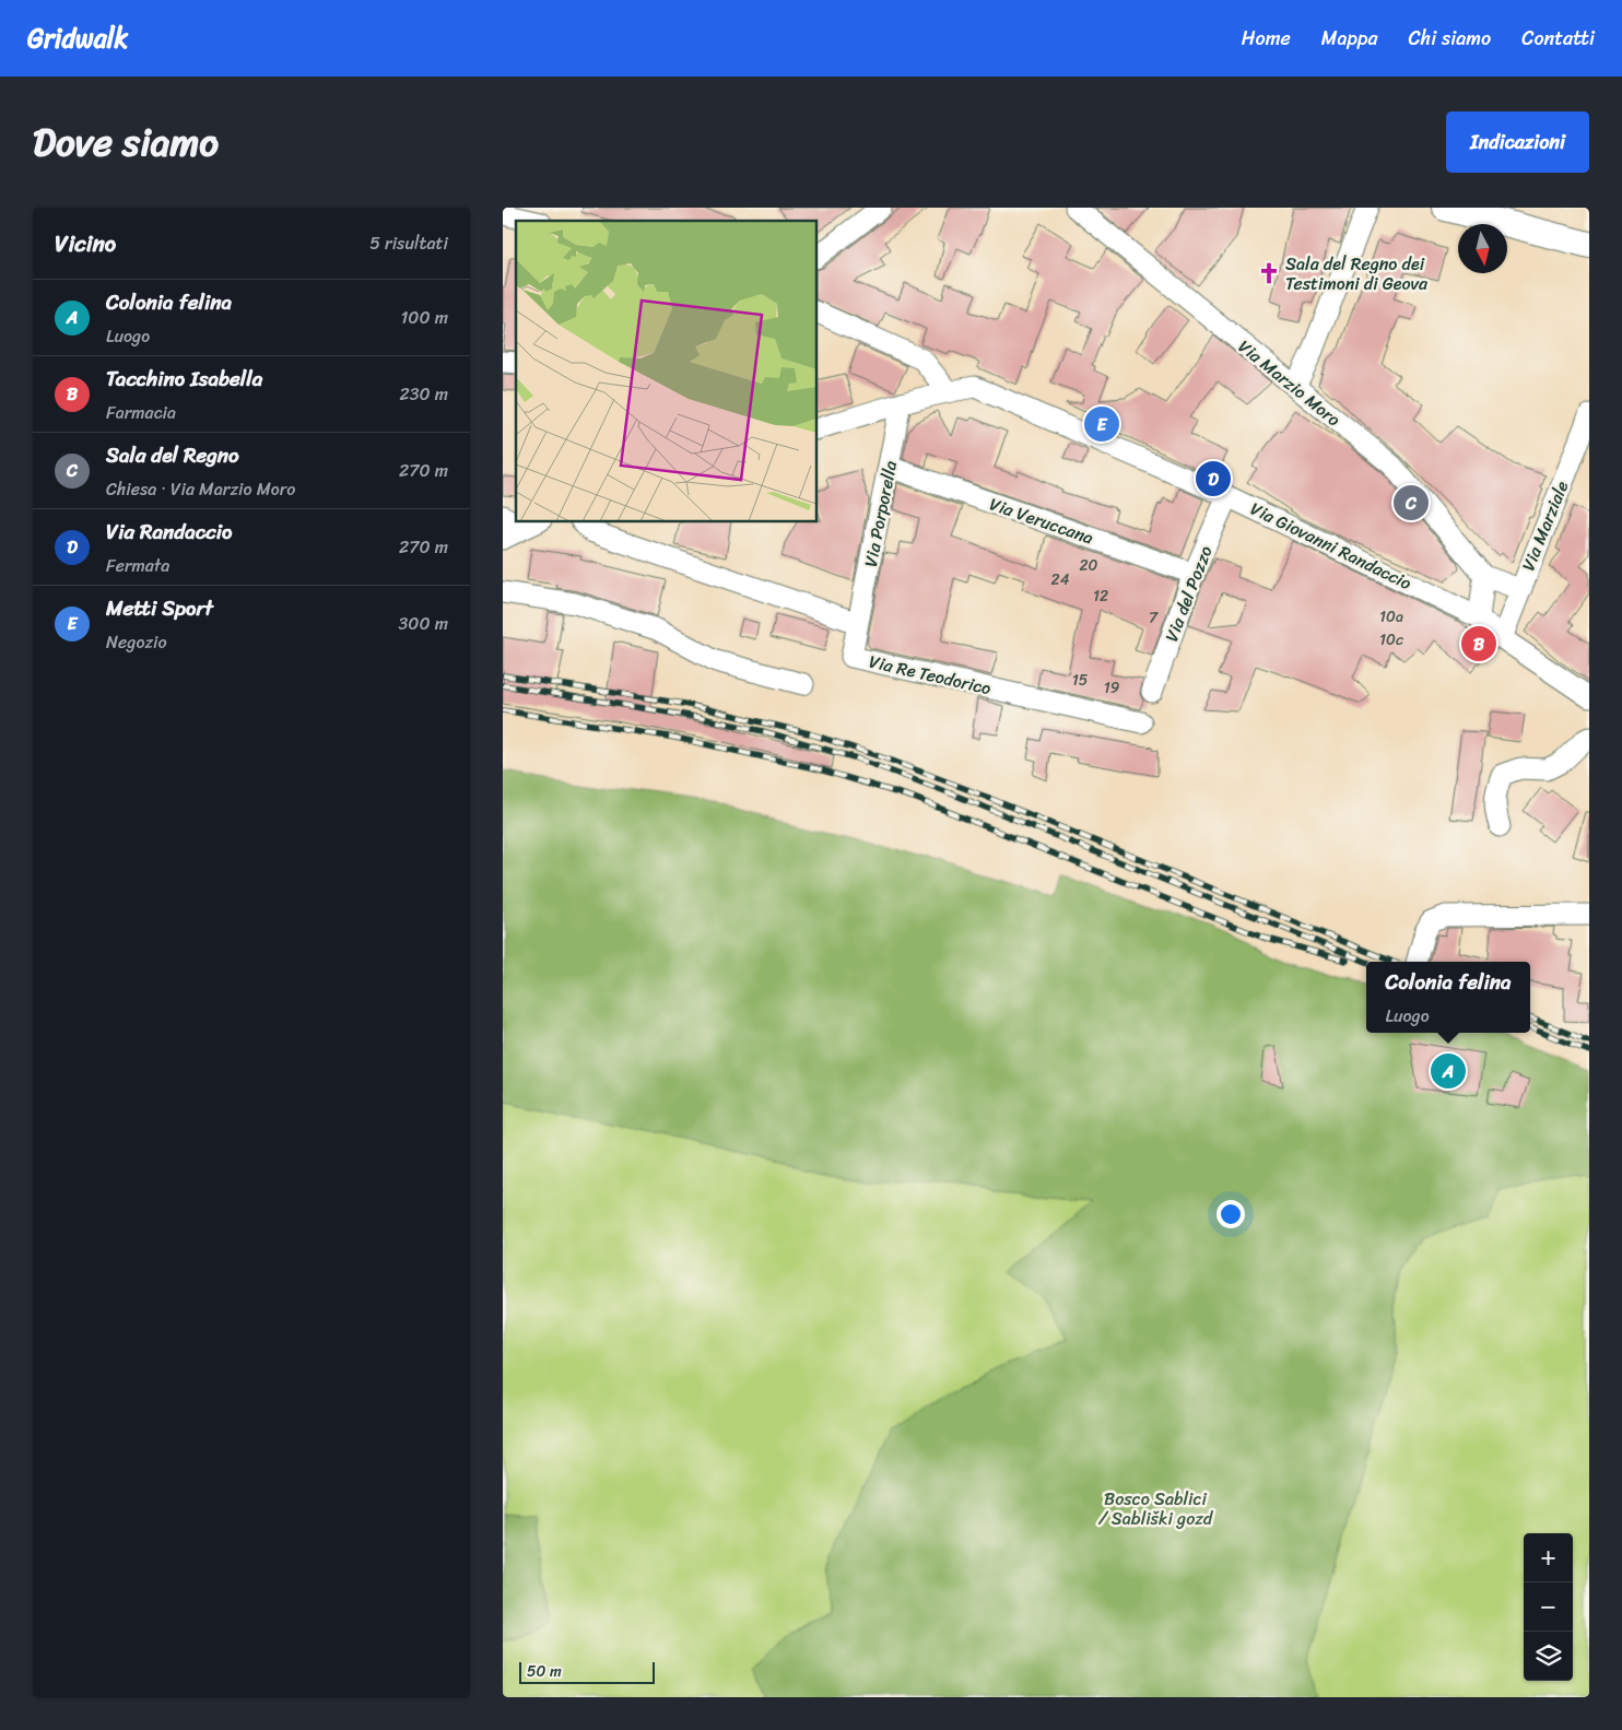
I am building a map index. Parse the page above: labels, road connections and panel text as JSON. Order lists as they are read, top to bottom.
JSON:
{
  "streets": {
    "street": [
      "Via Marzio Moro",
      "Via Porporella",
      "Via Veruccana",
      "Via Marziale",
      "Via Giovanni Randaccio",
      "Via del Pozzo",
      "Via Re Teodorico"
    ]
  },
  "crossings": [
    ["Via Marzio Moro", "Via Marziale"],
    ["Via Porporella", "Via Veruccana"],
    ["Via Porporella", "Via Giovanni Randaccio"],
    ["Via Porporella", "Via Re Teodorico"],
    ["Via Veruccana", "Via del Pozzo"],
    ["Via Marziale", "Via Giovanni Randaccio"],
    ["Via Giovanni Randaccio", "Via del Pozzo"]
  ],
  "parks": ["Bosco Sablici / Sabliški gozd"],
  "places": {
    "church": ["Sala del Regno dei Testimoni di Geova"]
  },
  "house_numbers": [
    "20",
    "24",
    "12",
    "10a",
    "7",
    "10c",
    "15",
    "19"
  ],
  "scale_bar": "50 m",
  "north": "bottom",
  "page": {
    "header": "Gridwalk",
    "nav": [
      "Home",
      "Mappa",
      "Chi siamo",
      "Contatti"
    ],
    "title": "Dove siamo",
    "buttons": "Indicazioni",
    "heading": ["Vicino", "5 risultati"],
    "list": [
      {
        "mark": "A",
        "name": "Colonia felina",
        "note": "Luogo",
        "value": "100 m"
      },
      {
        "mark": "B",
        "name": "Tacchino Isabella",
        "note": "Farmacia",
        "value": "230 m"
      },
      {
        "mark": "C",
        "name": "Sala del Regno",
        "note": "Chiesa · Via Marzio Moro",
        "value": "270 m"
      },
      {
        "mark": "D",
        "name": "Via Randaccio",
        "note": "Fermata",
        "value": "270 m"
      },
      {
        "mark": "E",
        "name": "Metti Sport",
        "note": "Negozio",
        "value": "300 m"
      }
    ],
    "pins": [
      "E",
      "D",
      "C",
      "B",
      "A"
    ],
    "popup": ["Colonia felina", "Luogo"],
    "map_buttons": ["+", "−"],
    "scale": "50 m"
  }
}
